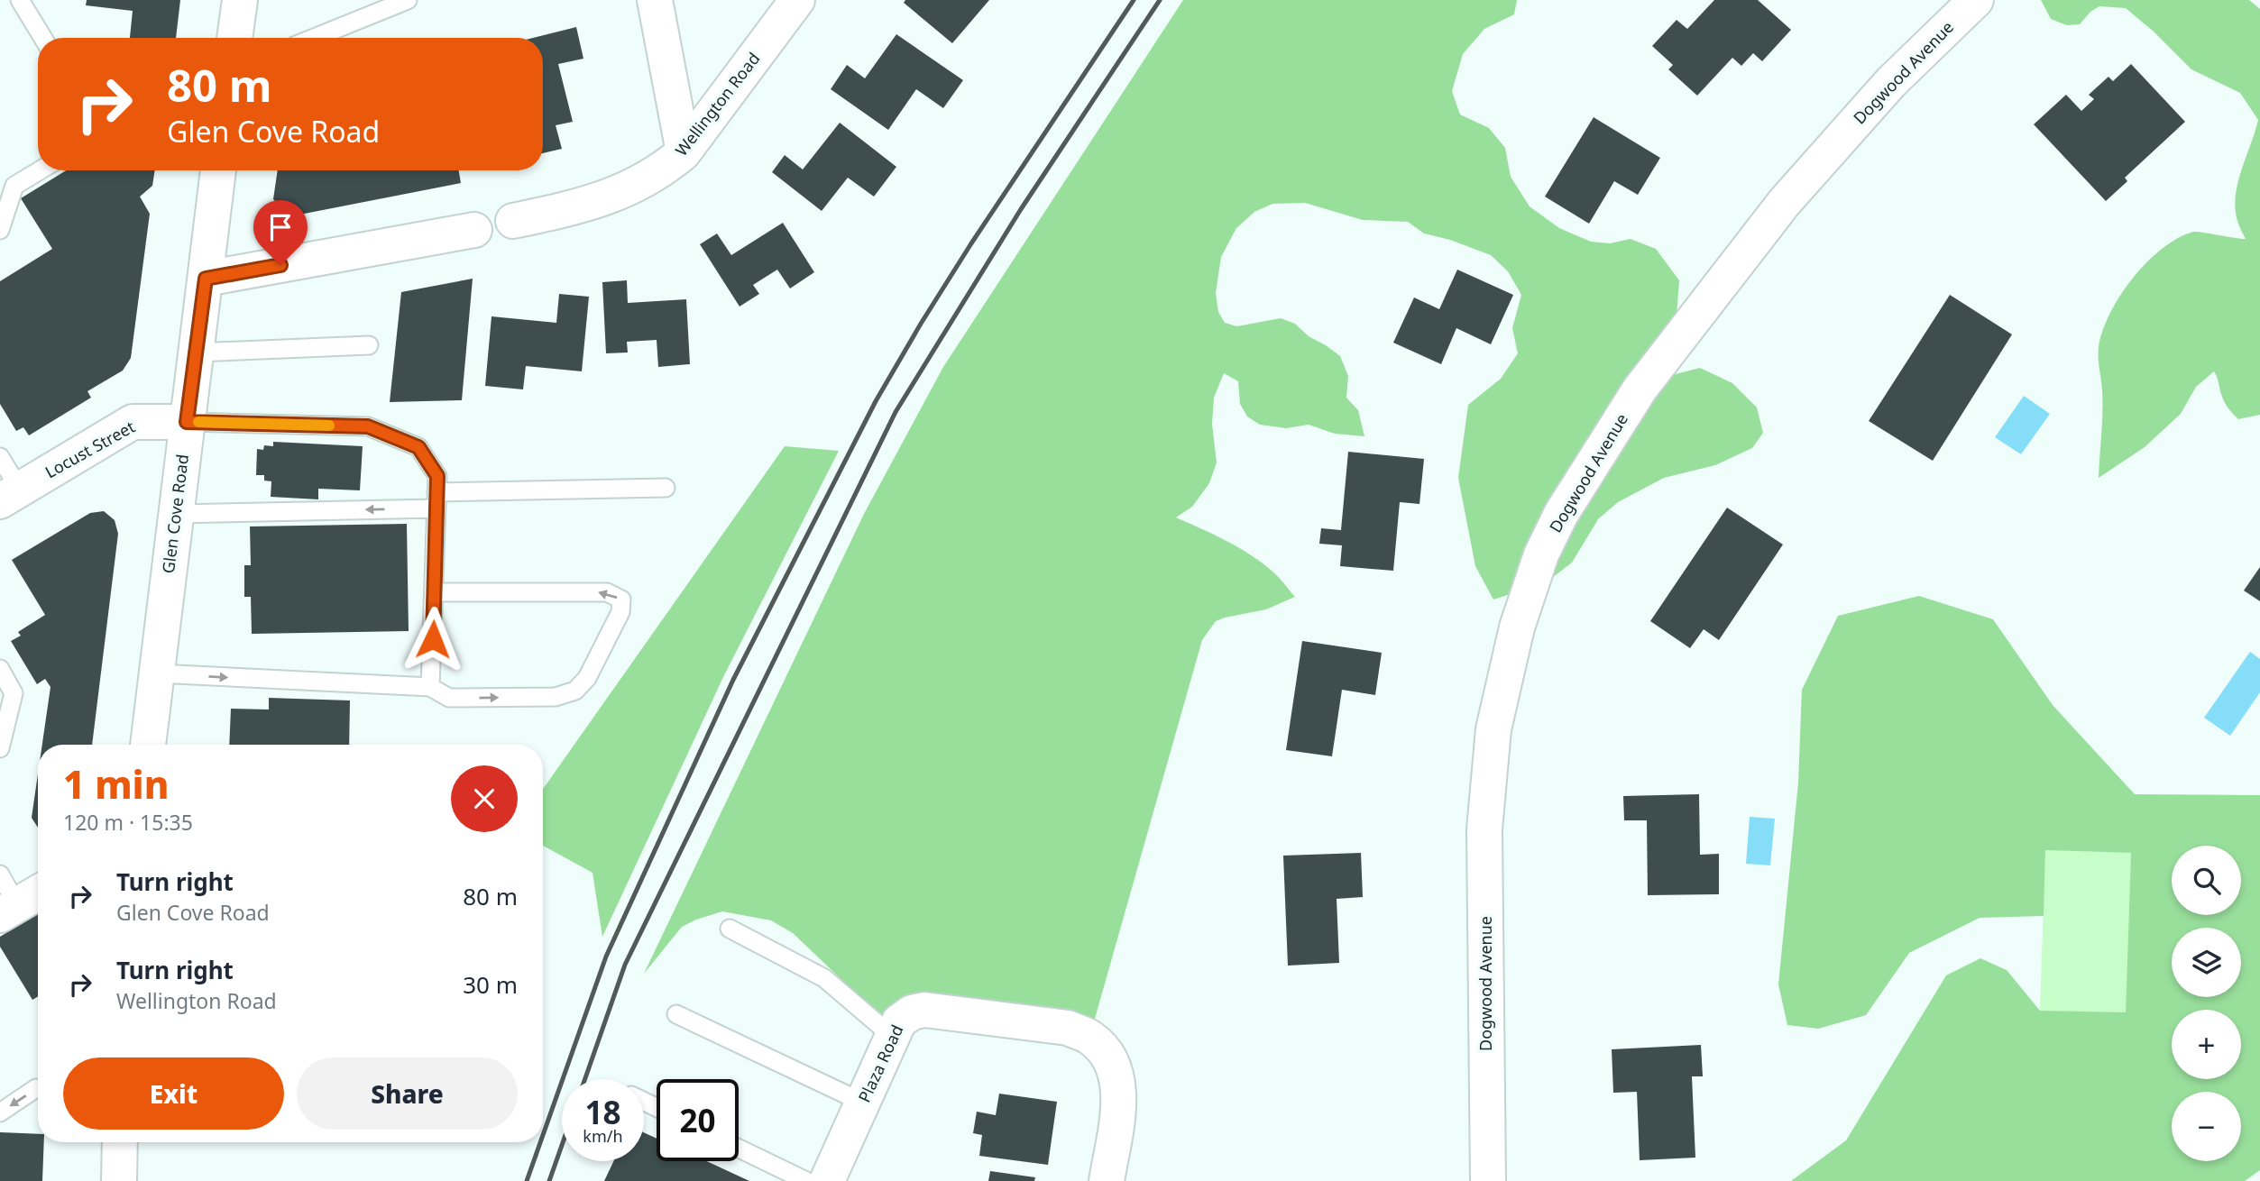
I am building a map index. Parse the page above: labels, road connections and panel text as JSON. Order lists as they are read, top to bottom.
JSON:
{
  "streets": {
    "street": [
      "Dogwood Avenue",
      "Wellington Road",
      "Locust Street",
      "Glen Cove Road",
      "Plaza Road"
    ]
  },
  "crossings": [
    ["Locust Street", "Glen Cove Road"]
  ],
  "page": {
    "turn": ["80 m", "Glen Cove Road"],
    "heading": ["1 min", "120 m · 15:35"],
    "map_buttons": ["+", "−"],
    "list": [
      {
        "name": "Turn right",
        "note": "Glen Cove Road",
        "value": "80 m"
      },
      {
        "name": "Turn right",
        "note": "Wellington Road",
        "value": "30 m"
      }
    ],
    "buttons": ["Exit", "Share"],
    "speed": "18 km/h",
    "limit": "20"
  }
}
